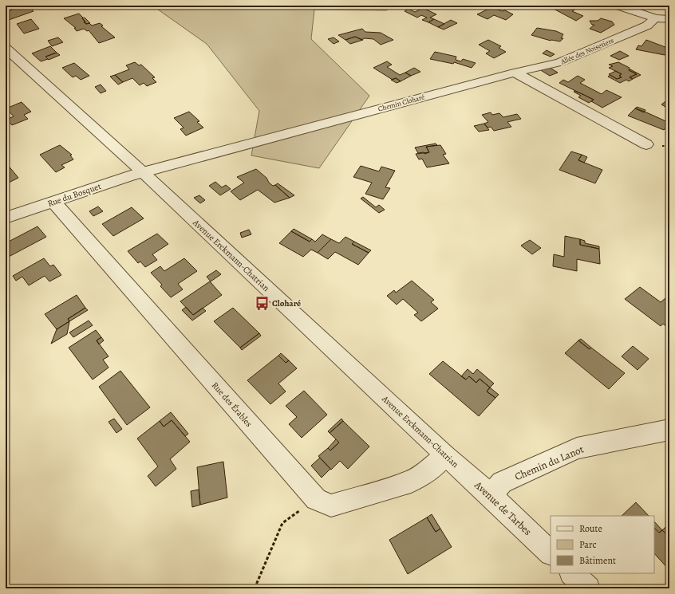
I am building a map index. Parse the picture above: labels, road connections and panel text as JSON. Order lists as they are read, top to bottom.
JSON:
{
  "streets": {
    "street": [
      "Allée des Noisetiers",
      "Chemin Cloharé",
      "Rue du Bosquet",
      "Avenue Erckmann-Chatrian",
      "Rue des Érables",
      "Chemin du Lanot",
      "Avenue de Tarbes"
    ]
  },
  "crossings": [
    ["Allée des Noisetiers", "Chemin Cloharé"],
    ["Chemin Cloharé", "Rue du Bosquet"],
    ["Chemin Cloharé", "Avenue Erckmann-Chatrian"],
    ["Rue du Bosquet", "Avenue Erckmann-Chatrian"],
    ["Rue du Bosquet", "Rue des Érables"],
    ["Avenue Erckmann-Chatrian", "Rue des Érables"],
    ["Avenue Erckmann-Chatrian", "Avenue de Tarbes"],
    ["Chemin du Lanot", "Avenue de Tarbes"]
  ],
  "places": {
    "bus stop": ["Cloharé"]
  },
  "legend": ["Route", "Parc", "Bâtiment"]
}
